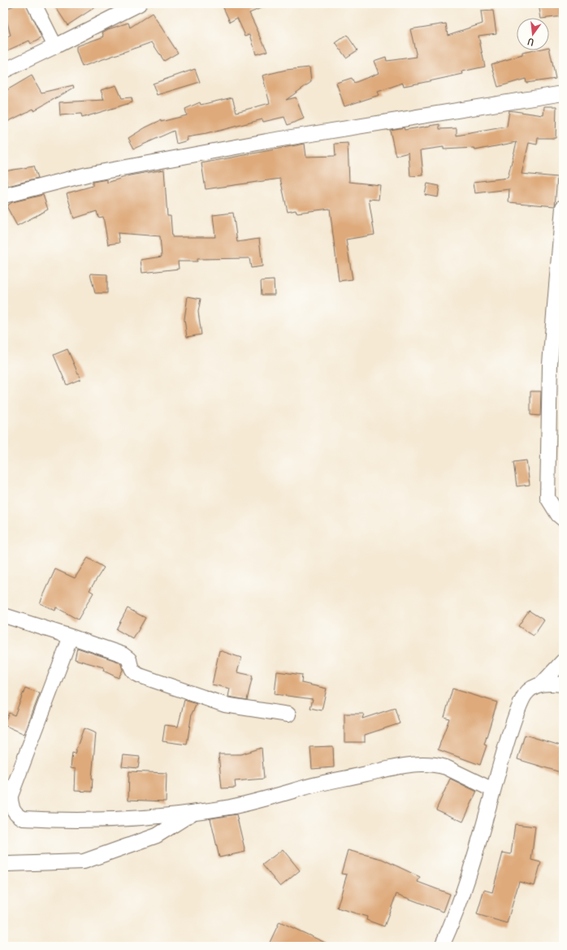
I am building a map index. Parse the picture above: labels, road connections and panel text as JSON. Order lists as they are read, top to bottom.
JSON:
{
  "north": "bottom"
}
